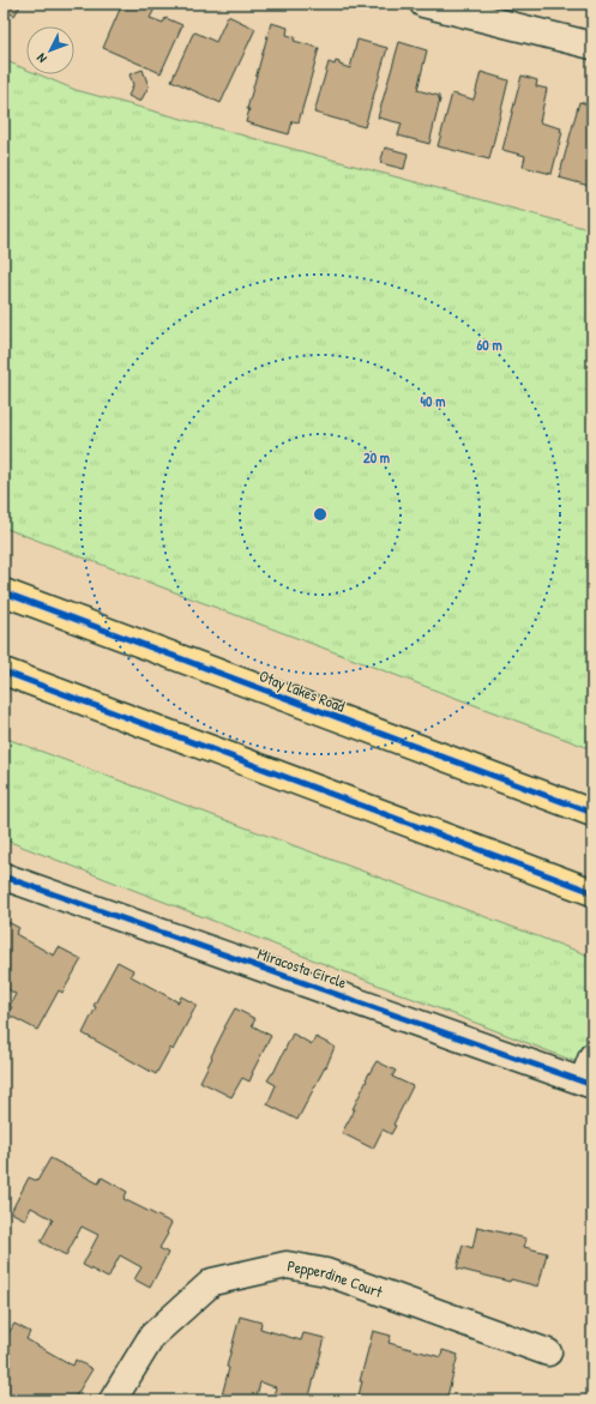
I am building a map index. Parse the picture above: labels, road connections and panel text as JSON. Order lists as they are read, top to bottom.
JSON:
{
  "streets": {
    "main road": ["Otay Lakes Road"],
    "street": ["Miracosta Circle", "Pepperdine Court"]
  },
  "north": "bottom left",
  "rings": ["60 m", "40 m", "20 m"]
}
